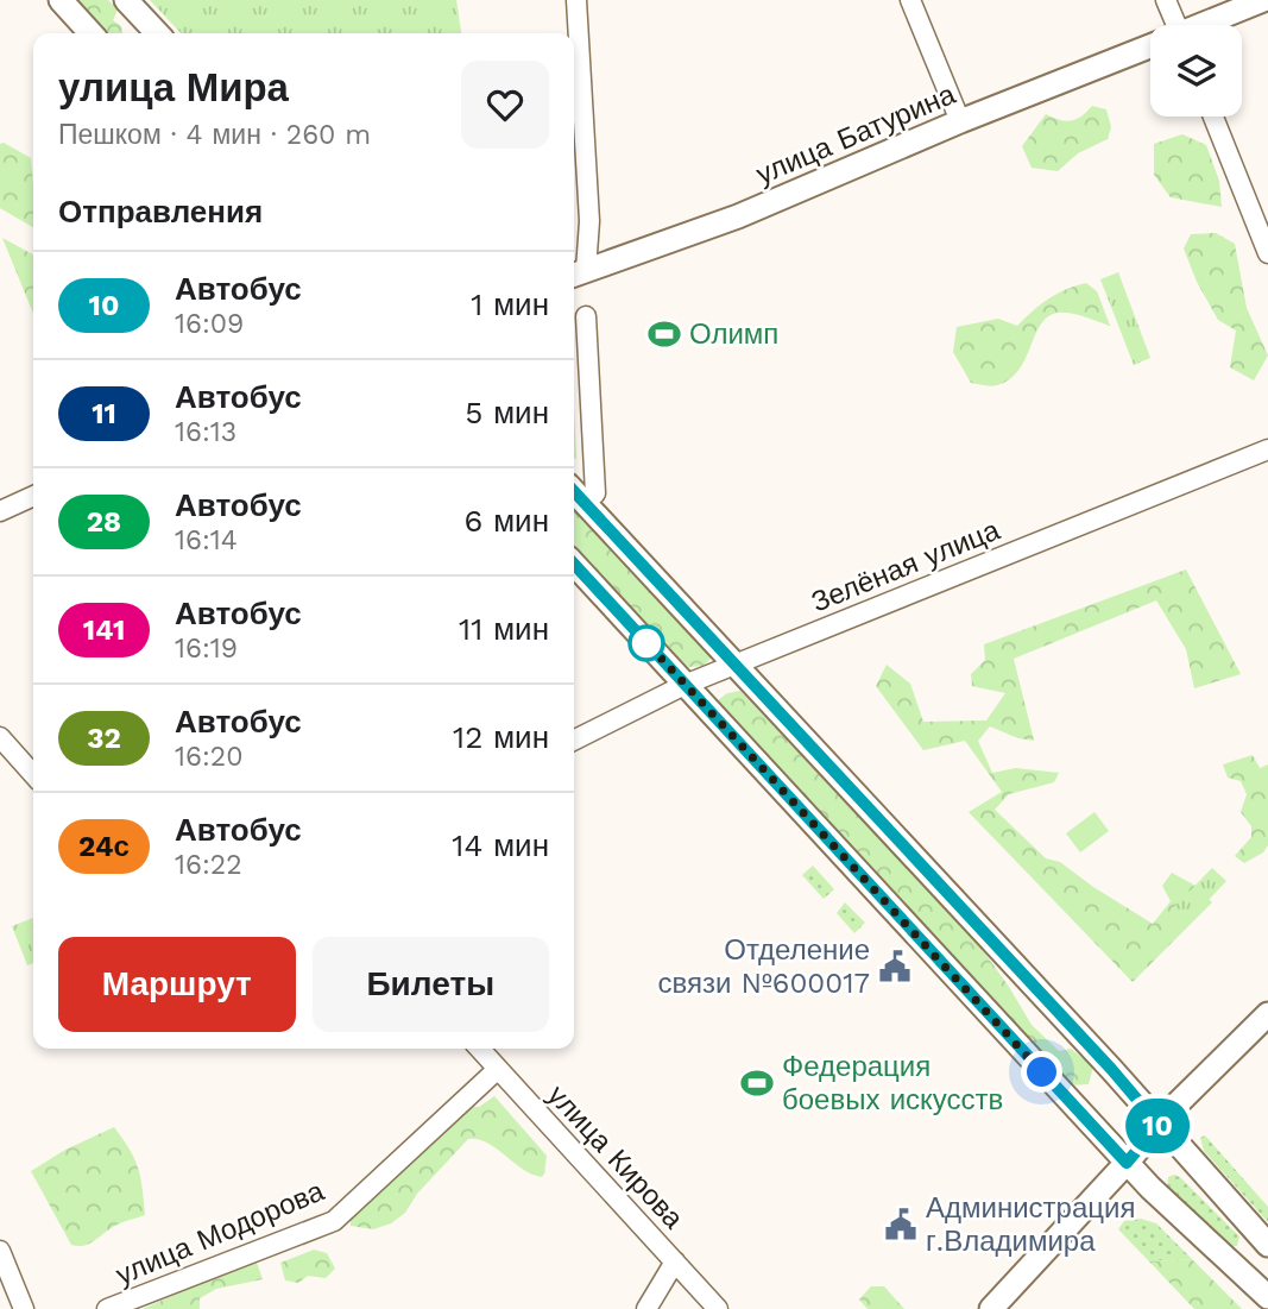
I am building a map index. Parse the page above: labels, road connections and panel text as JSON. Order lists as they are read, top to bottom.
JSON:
{
  "streets": {
    "main road": ["улица Батурина"],
    "street": ["Зелёная улица", "улица Кирова", "улица Модорова"]
  },
  "crossings": [
    ["улица Кирова", "улица Модорова"]
  ],
  "places": {
    "sports": ["Олимп", "Федерация боевых искусств"],
    "public building": ["Отделение связи №600017", "Администрация г.Владимира"]
  },
  "lines": ["bus line 10"],
  "page": {
    "on_map": "10",
    "heading": [
      ["улица Мира", "Пешком · 4 мин · 260 m"],
      "Отправления"
    ],
    "list": [
      {
        "mark": "10",
        "name": "Автобус",
        "note": "16:09",
        "value": "1 мин"
      },
      {
        "mark": "11",
        "name": "Автобус",
        "note": "16:13",
        "value": "5 мин"
      },
      {
        "mark": "28",
        "name": "Автобус",
        "note": "16:14",
        "value": "6 мин"
      },
      {
        "mark": "141",
        "name": "Автобус",
        "note": "16:19",
        "value": "11 мин"
      },
      {
        "mark": "32",
        "name": "Автобус",
        "note": "16:20",
        "value": "12 мин"
      },
      {
        "mark": "24с",
        "name": "Автобус",
        "note": "16:22",
        "value": "14 мин"
      }
    ],
    "buttons": ["Маршрут", "Билеты"]
  }
}
